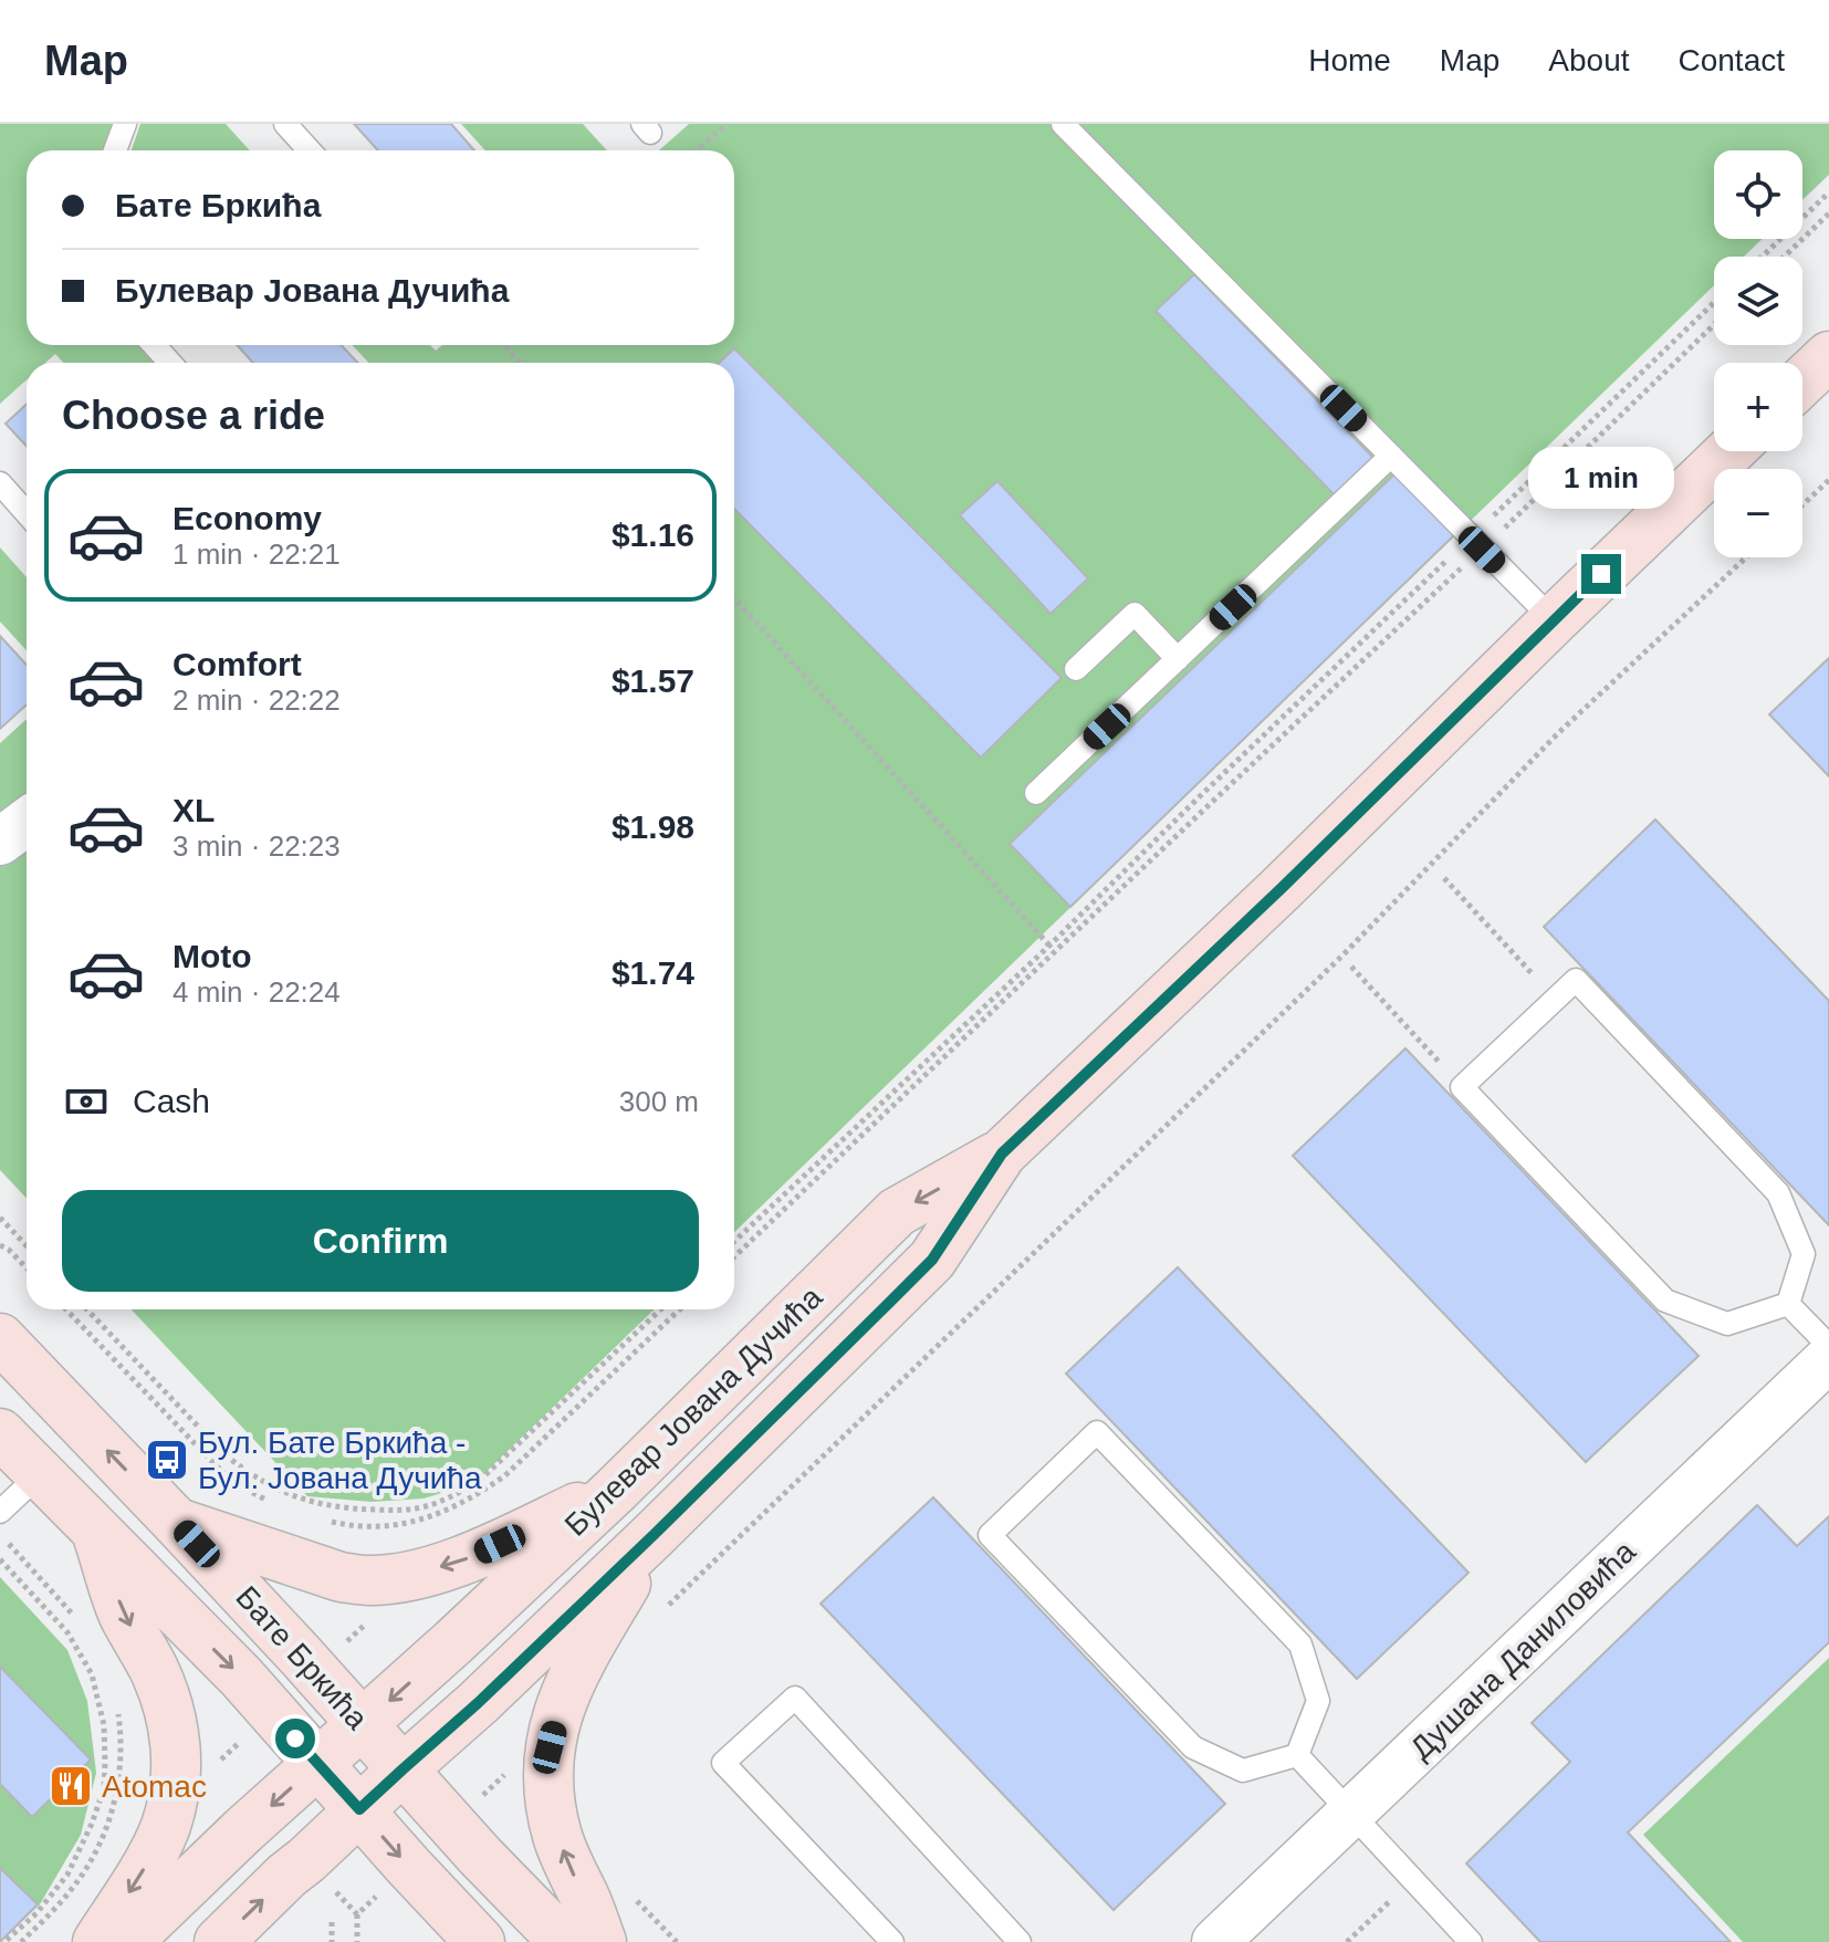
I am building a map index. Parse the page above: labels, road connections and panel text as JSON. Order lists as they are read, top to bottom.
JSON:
{
  "streets": {
    "street": ["Булевар Јована Дучића", "Душана Даниловића", "Бате Бркића"]
  },
  "crossings": [
    ["Булевар Јована Дучића", "Бате Бркића"]
  ],
  "places": {
    "bus stop": ["Бул. Бате Бркића - Бул. Јована Дучића"],
    "restaurant": ["Atomac"]
  },
  "page": {
    "header": "Map",
    "nav": [
      "Home",
      "Map",
      "About",
      "Contact"
    ],
    "map_buttons": ["+", "−"],
    "banner": ["Бате Бркића", "Булевар Јована Дучића"],
    "heading": "Choose a ride",
    "bubble": "1 min",
    "list": [
      {
        "name": "Economy",
        "note": "1 min · 22:21",
        "value": "$1.16"
      },
      {
        "name": "Comfort",
        "note": "2 min · 22:22",
        "value": "$1.57"
      },
      {
        "name": "XL",
        "note": "3 min · 22:23",
        "value": "$1.98"
      },
      {
        "name": "Moto",
        "note": "4 min · 22:24",
        "value": "$1.74"
      }
    ],
    "pay": ["Cash", "300 m"],
    "buttons": "Confirm"
  }
}
